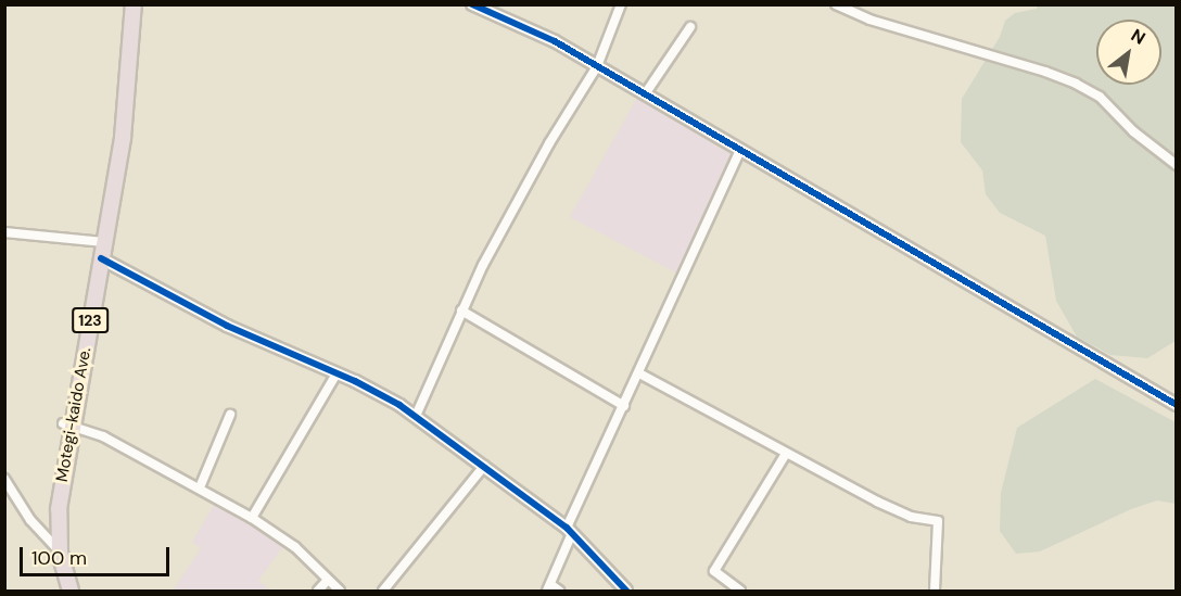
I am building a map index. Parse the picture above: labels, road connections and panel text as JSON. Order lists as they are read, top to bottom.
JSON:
{
  "streets": {
    "highway": ["123", "Motegi-kaido Ave."]
  },
  "scale_bar": "100 m",
  "north": "top right"
}
